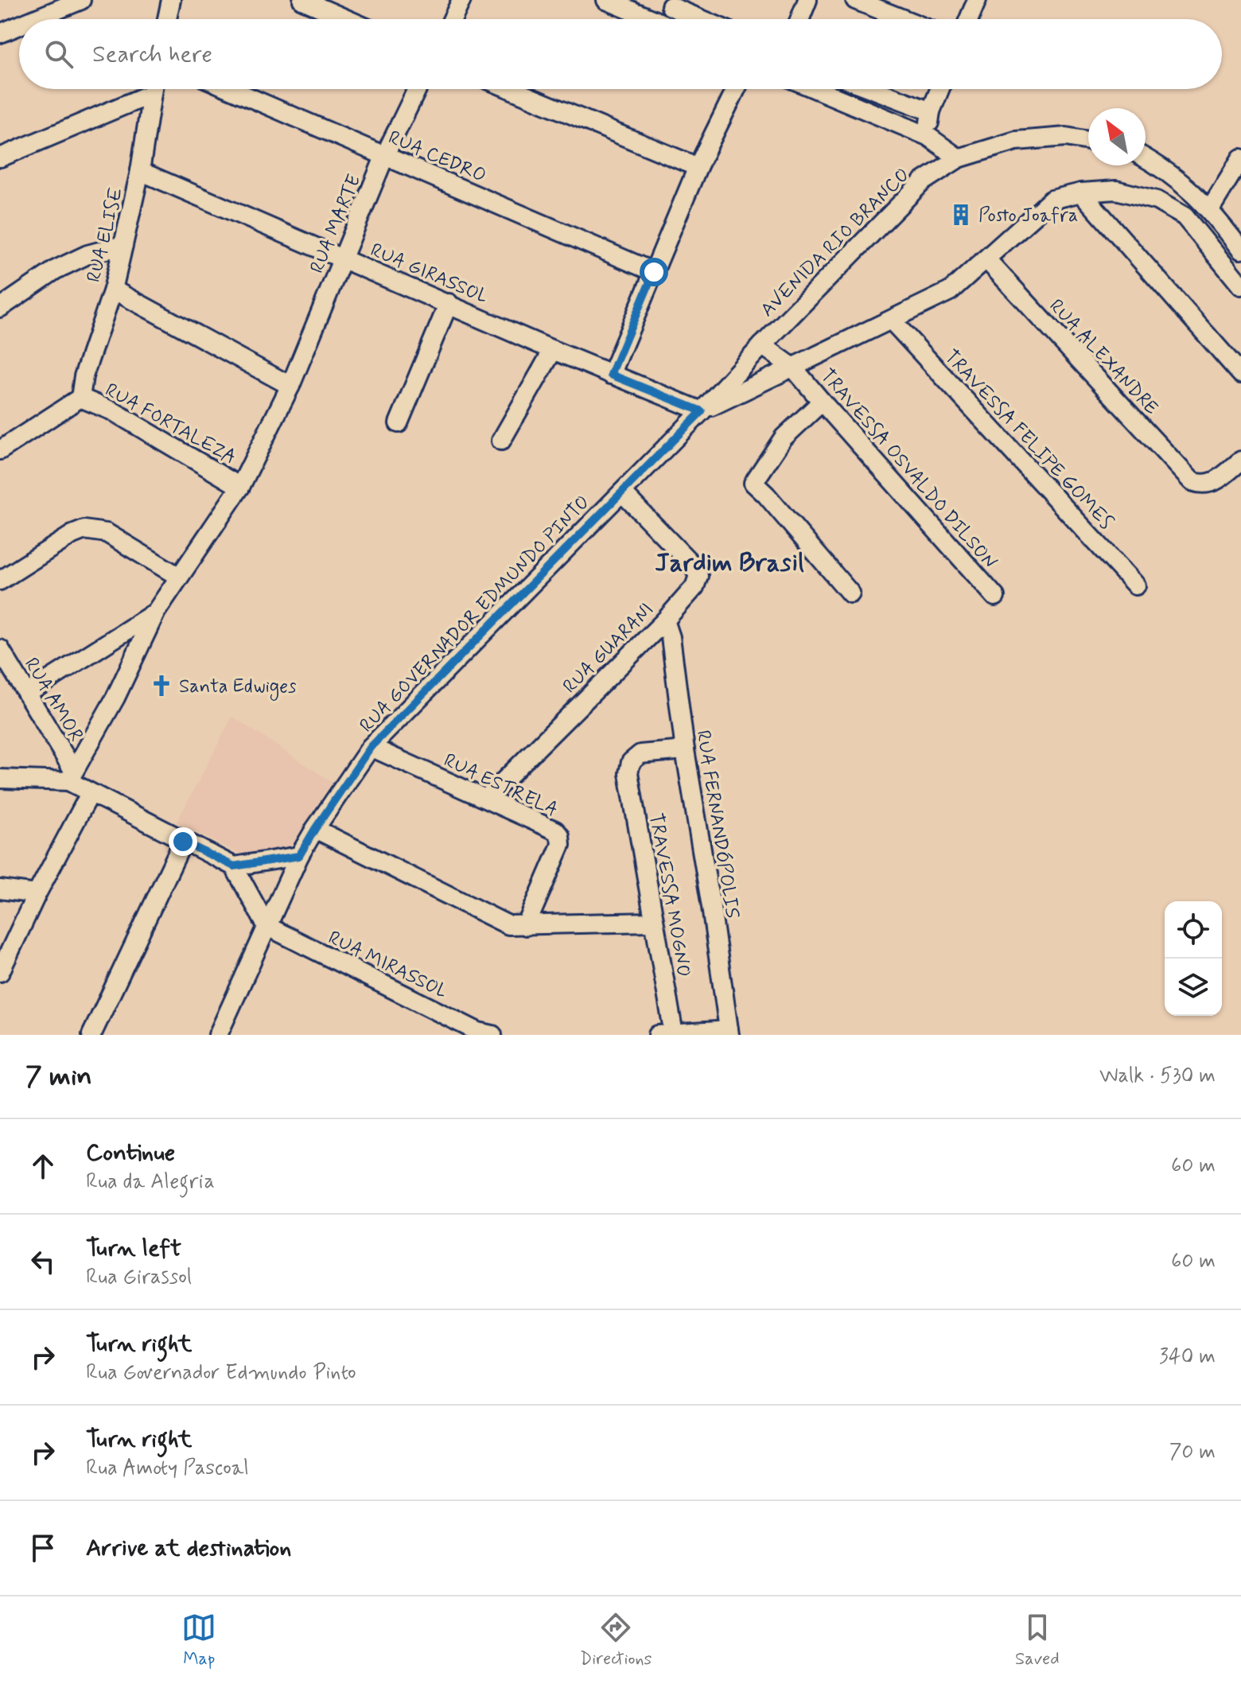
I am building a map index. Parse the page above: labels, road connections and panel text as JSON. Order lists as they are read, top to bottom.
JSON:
{
  "streets": {
    "street": [
      "RUA CEDRO",
      "RUA MARTE",
      "RUA ELISE",
      "AVENIDA RIO BRANCO",
      "RUA GIRASSOL",
      "RUA ALEXANDRE",
      "RUA FORTALEZA",
      "TRAVESSA FELIPE GOMES",
      "TRAVESSA OSVALDO DILSON",
      "RUA GOVERNADOR EDMUNDO PINTO",
      "RUA GUARANI",
      "RUA AMOR",
      "RUA ESTRELA",
      "RUA FERNANDÓPOLIS",
      "TRAVESSA MOGNO",
      "RUA MIRASSOL"
    ]
  },
  "crossings": [
    ["RUA CEDRO", "RUA MARTE"],
    ["RUA MARTE", "RUA GIRASSOL"],
    ["RUA MARTE", "RUA FORTALEZA"],
    ["RUA MARTE", "RUA AMOR"],
    ["RUA ELISE", "RUA GIRASSOL"],
    ["RUA ELISE", "RUA FORTALEZA"],
    ["AVENIDA RIO BRANCO", "RUA GIRASSOL"],
    ["AVENIDA RIO BRANCO", "TRAVESSA OSVALDO DILSON"],
    ["AVENIDA RIO BRANCO", "RUA GOVERNADOR EDMUNDO PINTO"],
    ["RUA GIRASSOL", "RUA GOVERNADOR EDMUNDO PINTO"],
    ["RUA GOVERNADOR EDMUNDO PINTO", "RUA GUARANI"],
    ["RUA GOVERNADOR EDMUNDO PINTO", "RUA ESTRELA"],
    ["RUA GOVERNADOR EDMUNDO PINTO", "RUA MIRASSOL"],
    ["RUA GUARANI", "RUA ESTRELA"],
    ["RUA GUARANI", "RUA FERNANDÓPOLIS"],
    ["RUA FERNANDÓPOLIS", "TRAVESSA MOGNO"]
  ],
  "districts": ["Jardim Brasil"],
  "places": {
    "building": ["Posto Joafra"],
    "church": ["Santa Edwiges"]
  },
  "north": "top left",
  "page": {
    "search": "Search here",
    "heading": ["7 min", "Walk · 530 m"],
    "list": [
      ["Continue", "Rua da Alegria", "60 m"],
      ["Turn left", "Rua Girassol", "60 m"],
      ["Turn right", "Rua Governador Edmundo Pinto", "340 m"],
      ["Turn right", "Rua Amoty Pascoal", "70 m"],
      "Arrive at destination"
    ],
    "nav": ["Map", "Directions", "Saved"]
  }
}
